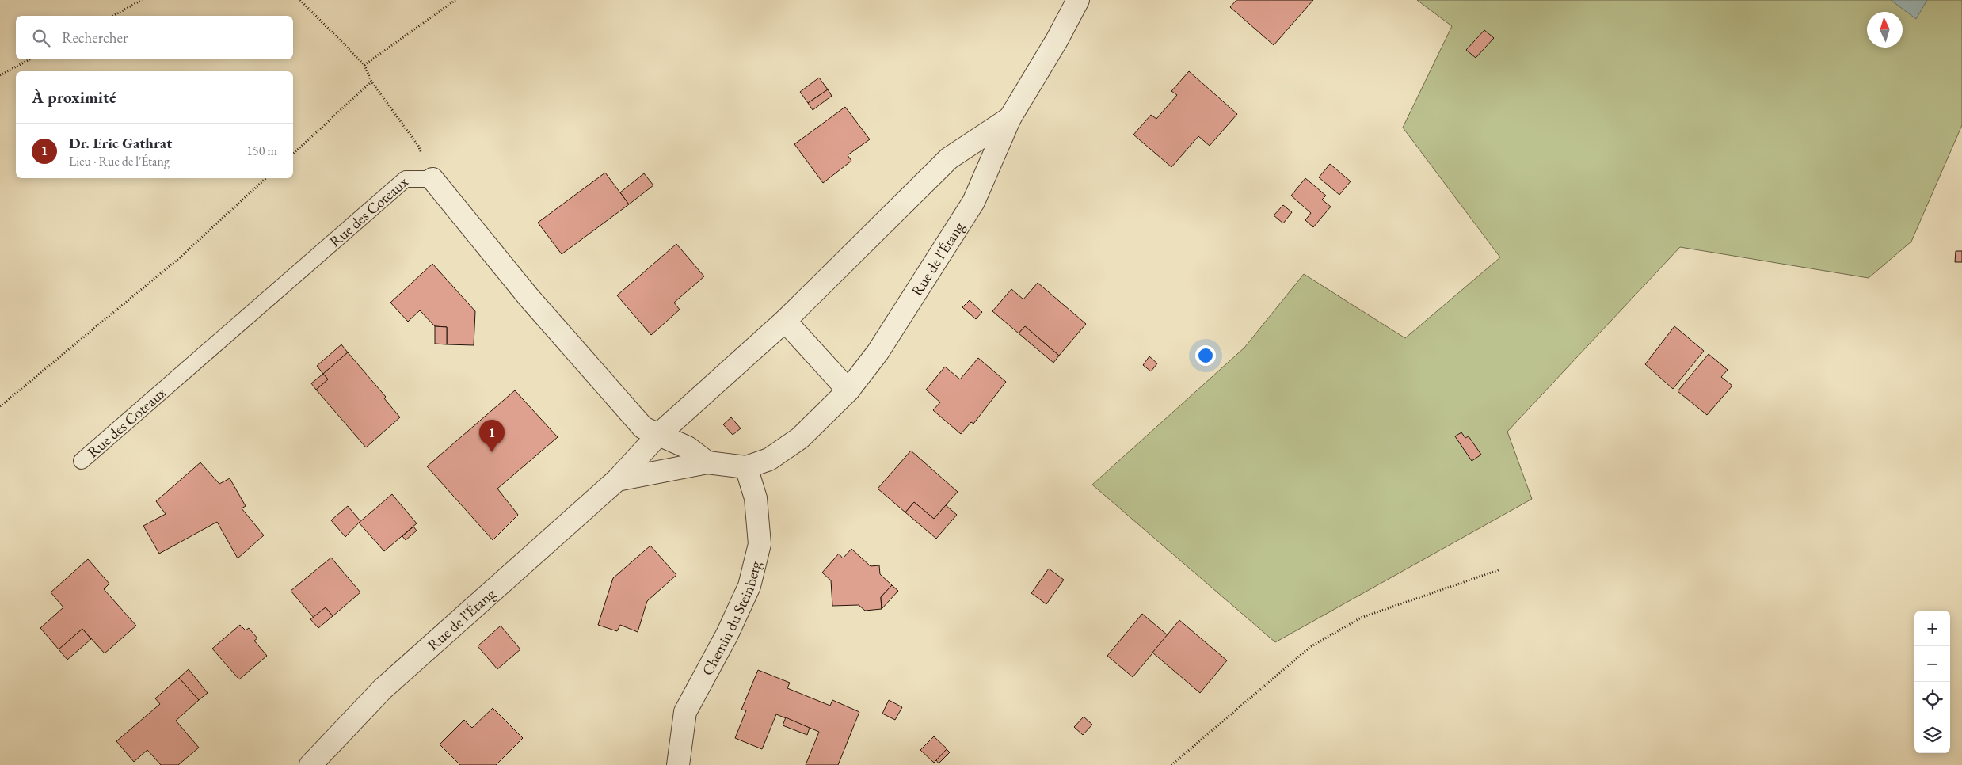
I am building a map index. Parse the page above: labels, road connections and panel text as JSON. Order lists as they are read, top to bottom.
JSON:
{
  "streets": {
    "street": ["Rue des Coteaux", "Rue de l'Étang", "Chemin du Steinberg"]
  },
  "crossings": [
    ["Rue des Coteaux", "Rue de l'Étang"],
    ["Rue de l'Étang", "Chemin du Steinberg"]
  ],
  "north": "top",
  "page": {
    "search": "Rechercher",
    "heading": "À proximité",
    "list": [
      {
        "mark": "1",
        "name": "Dr. Eric Gathrat",
        "note": "Lieu · Rue de l'Étang",
        "value": "150 m"
      }
    ],
    "pins": "1",
    "map_buttons": ["+", "−"]
  }
}
